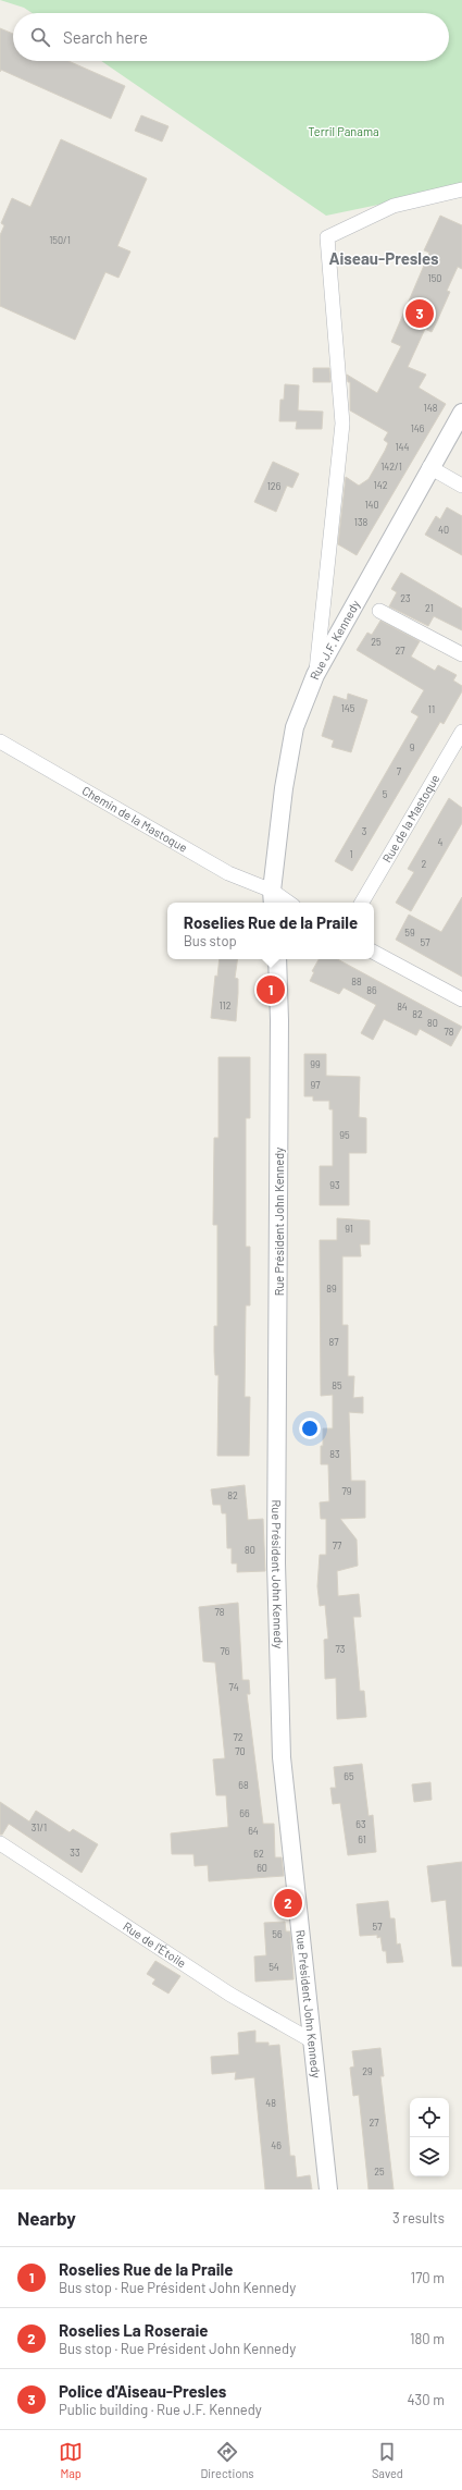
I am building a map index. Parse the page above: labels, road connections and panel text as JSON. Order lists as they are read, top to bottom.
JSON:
{
  "streets": {
    "street": [
      "Rue J.F. Kennedy",
      "Chemin de la Mastoque",
      "Rue de la Mastoque",
      "Rue Président John Kennedy",
      "Rue de l'Étoile"
    ]
  },
  "crossings": [
    ["Rue J.F. Kennedy", "Chemin de la Mastoque"],
    ["Rue Président John Kennedy", "Rue de l'Étoile"]
  ],
  "districts": ["Aiseau-Presles"],
  "parks": ["Terril Panama"],
  "house_numbers": [
    "150/1",
    "150",
    "148",
    "146",
    "144",
    "142/1",
    "142",
    "126",
    "140",
    "138",
    "40",
    "23",
    "21",
    "25",
    "27",
    "145",
    "11",
    "9",
    "7",
    "5",
    "3",
    "4",
    "1",
    "2",
    "59",
    "57",
    "88",
    "86",
    "112",
    "84",
    "82",
    "80",
    "78",
    "99",
    "97",
    "95",
    "93",
    "91",
    "89",
    "87",
    "85",
    "83",
    "79",
    "82",
    "77",
    "80",
    "78",
    "73",
    "76",
    "74",
    "72",
    "70",
    "65",
    "68",
    "66",
    "63",
    "31/1",
    "64",
    "61",
    "33",
    "62",
    "60",
    "57",
    "56",
    "54",
    "29",
    "48",
    "27",
    "46",
    "25"
  ],
  "page": {
    "search": "Search here",
    "pins": ["3", "1", "2"],
    "popup": ["Roselies Rue de la Praile", "Bus stop"],
    "heading": ["Nearby", "3 results"],
    "list": [
      {
        "mark": "1",
        "name": "Roselies Rue de la Praile",
        "note": "Bus stop · Rue Président John Kennedy",
        "value": "170 m"
      },
      {
        "mark": "2",
        "name": "Roselies La Roseraie",
        "note": "Bus stop · Rue Président John Kennedy",
        "value": "180 m"
      },
      {
        "mark": "3",
        "name": "Police d'Aiseau-Presles",
        "note": "Public building · Rue J.F. Kennedy",
        "value": "430 m"
      }
    ],
    "nav": ["Map", "Directions", "Saved"]
  }
}
